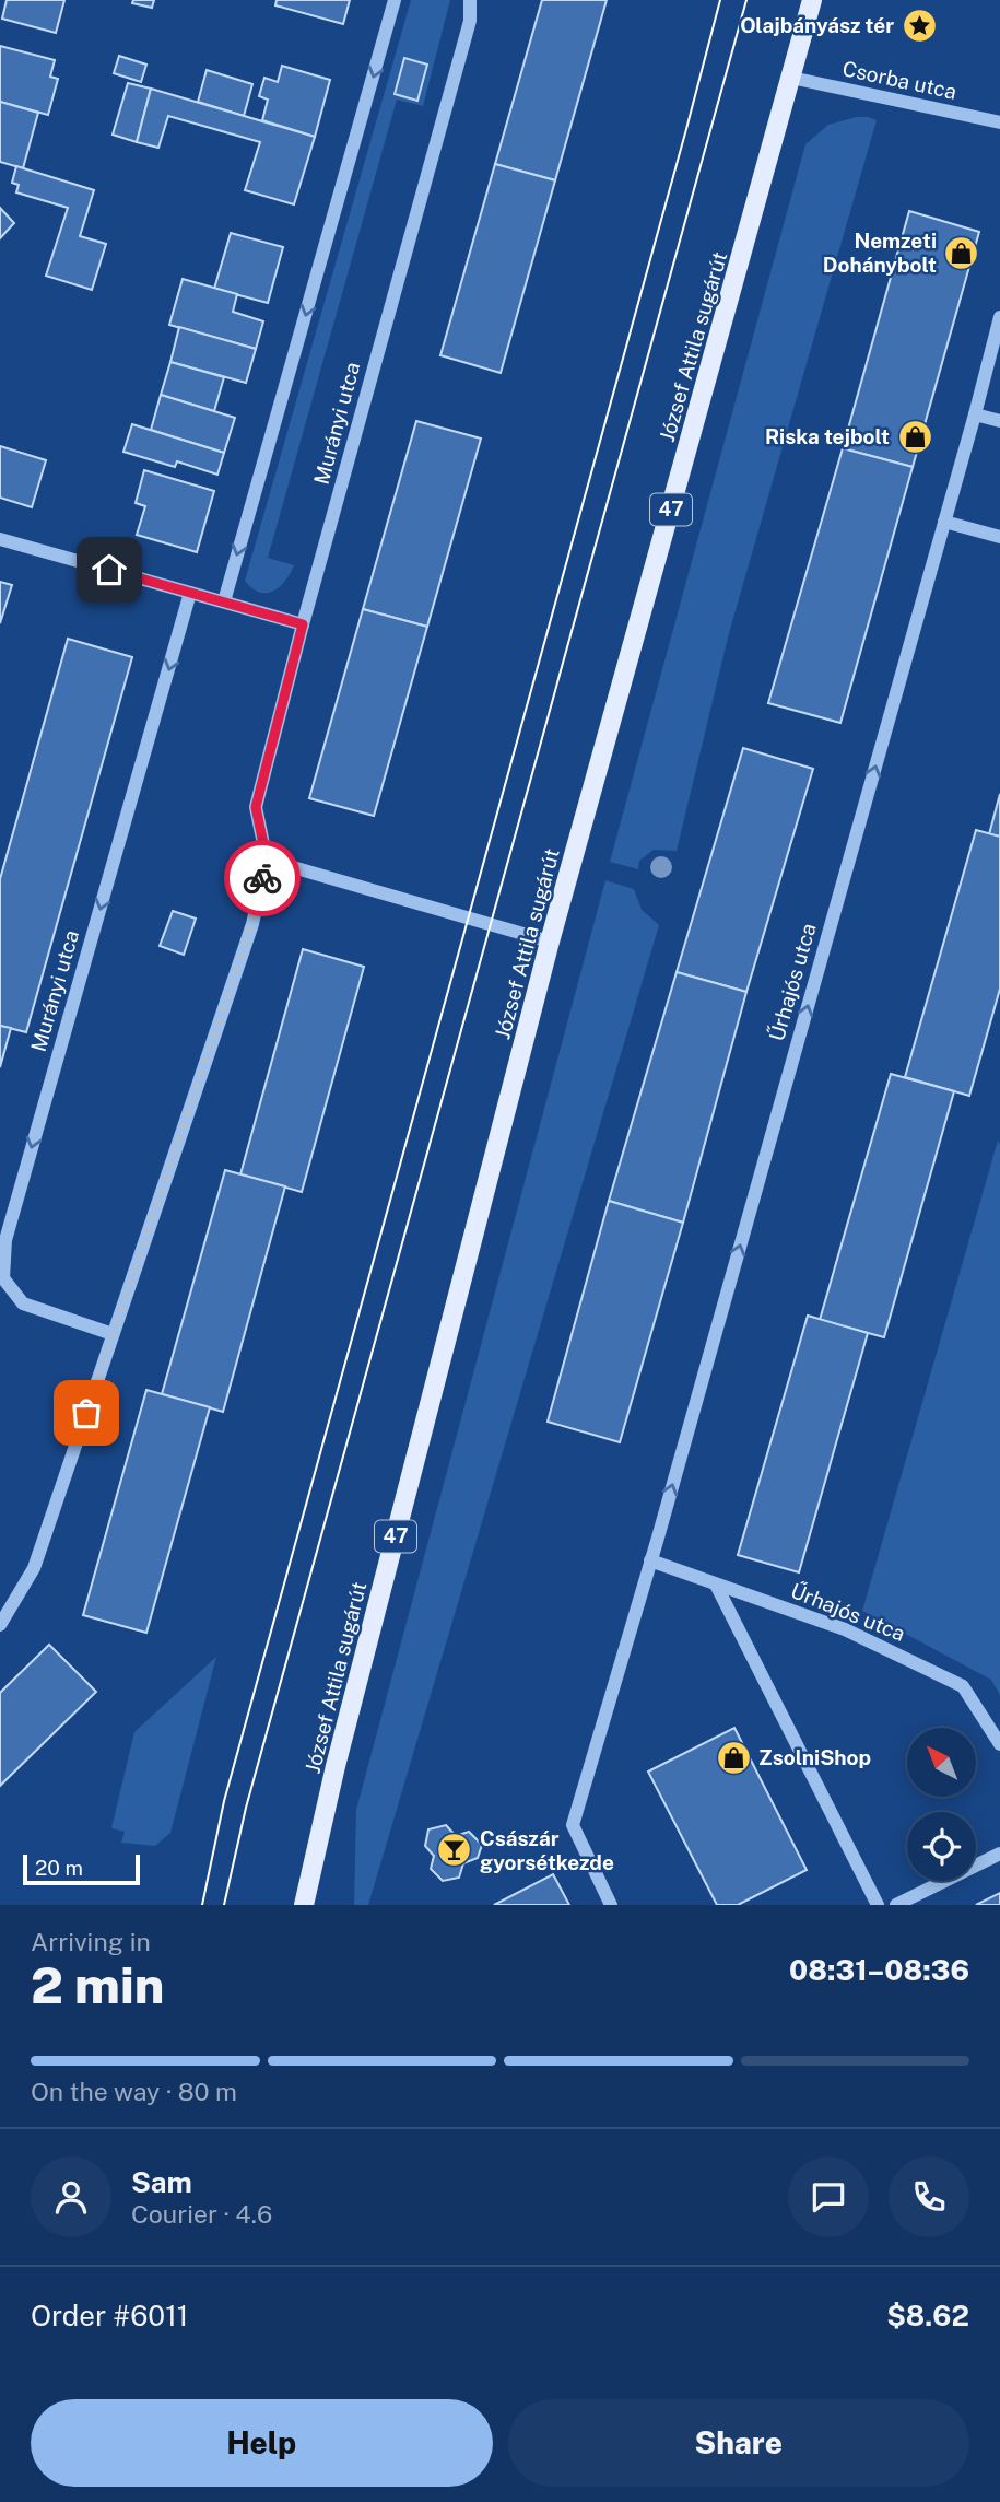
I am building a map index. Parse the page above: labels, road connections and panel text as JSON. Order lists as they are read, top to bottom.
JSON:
{
  "streets": {
    "main road": ["József Attila sugárút", "47"],
    "street": ["Csorba utca", "Murányi utca", "Űrhajós utca"]
  },
  "crossings": [
    ["Csorba utca", "József Attila sugárút"]
  ],
  "one_way": ["Űrhajós utca"],
  "places": {
    "place": ["Olajbányász tér"],
    "shop": ["Nemzeti Dohánybolt", "Riska tejbolt", "ZsolniShop"],
    "bar": ["Császár gyorsétkezde"]
  },
  "scale_bar": "20 m",
  "north": "top left",
  "page": {
    "scale": "20 m",
    "heading": ["2 min", "Arriving in", "08:31–08:36"],
    "panel": [
      "Sam",
      "Courier · 4.6",
      "Order #6011",
      "$8.62"
    ],
    "bar": "On the way · 80 m",
    "buttons": ["Help", "Share"]
  }
}
